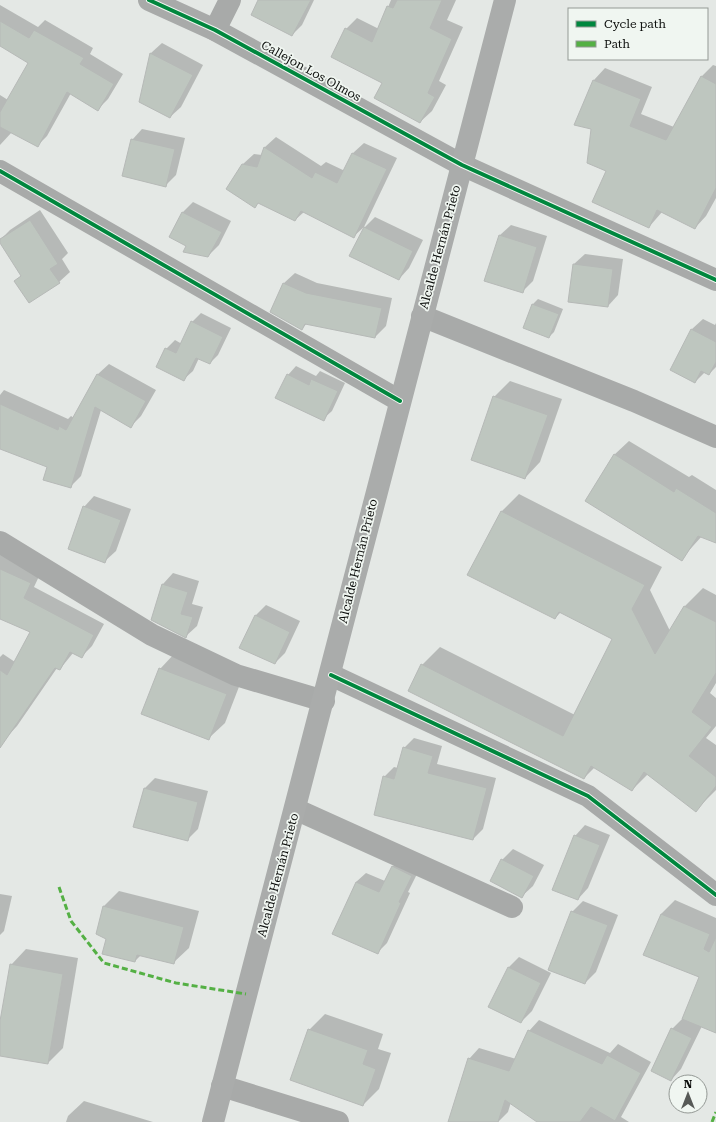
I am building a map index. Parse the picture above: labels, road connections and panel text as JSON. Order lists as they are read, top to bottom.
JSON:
{
  "streets": {
    "main road": ["Alcalde Hernán Prieto"],
    "street": ["Callejon Los Olmos"]
  },
  "crossings": [
    ["Callejon Los Olmos", "Alcalde Hernán Prieto"]
  ],
  "legend": ["Cycle path", "Path"],
  "north": "top"
}
